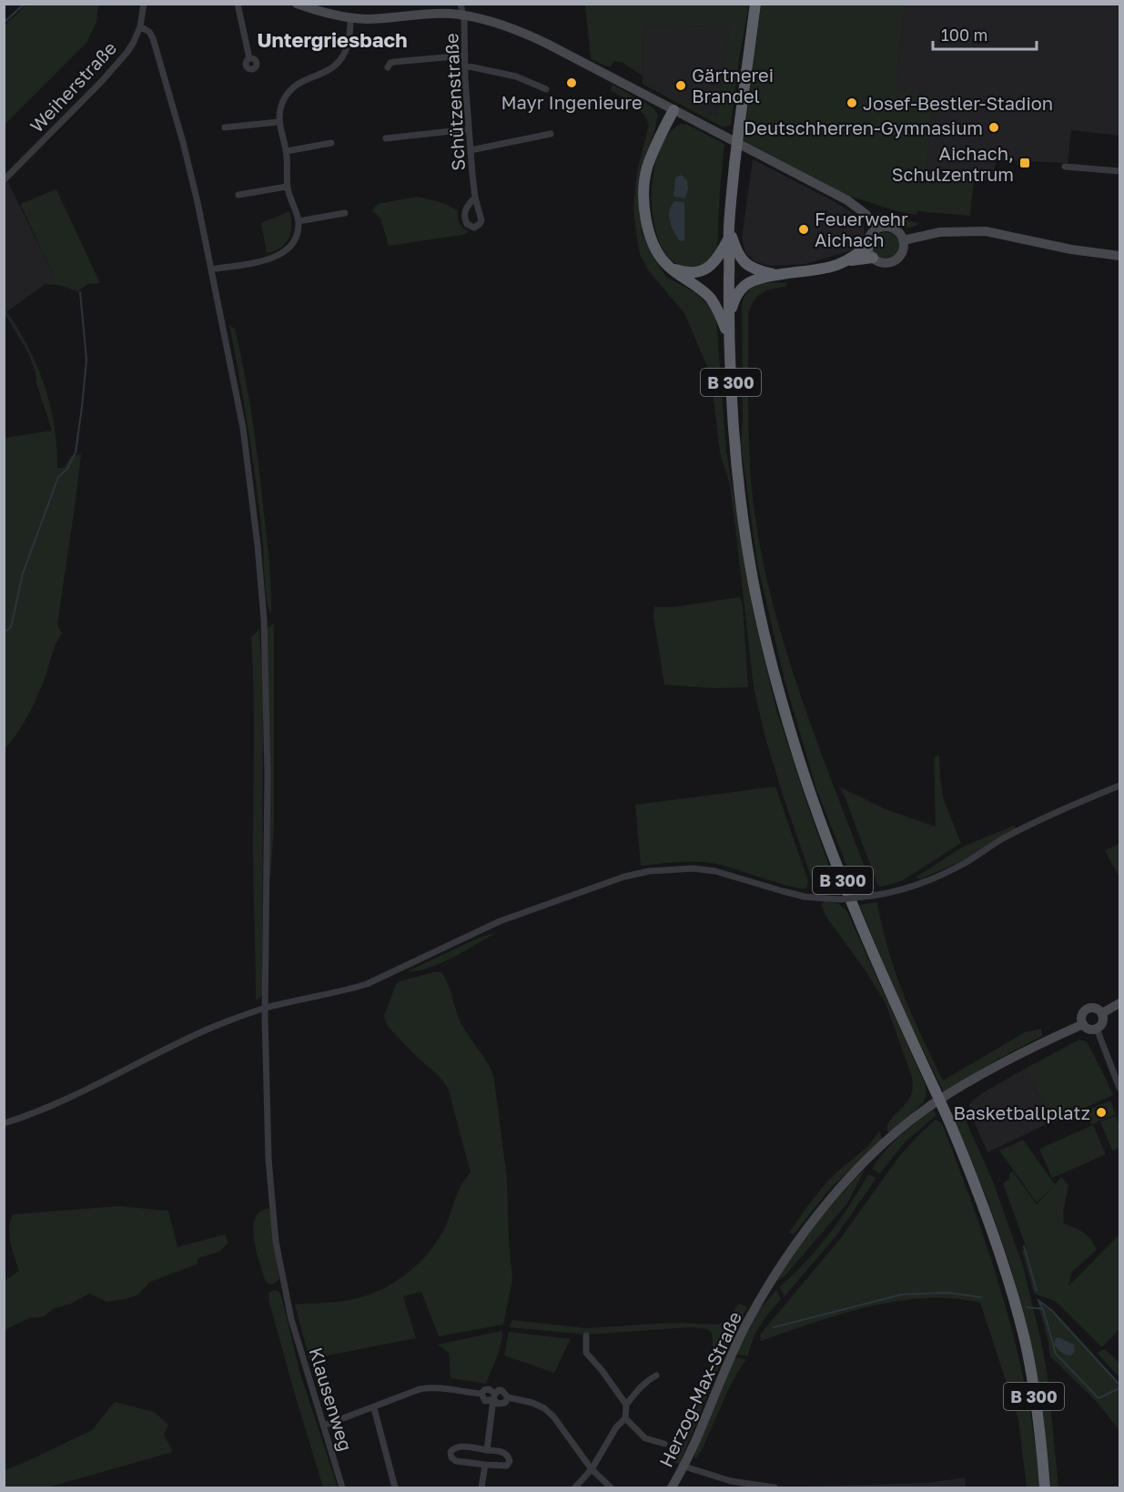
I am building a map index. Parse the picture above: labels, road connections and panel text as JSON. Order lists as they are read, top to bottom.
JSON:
{
  "streets": {
    "highway": ["B 300"],
    "main road": ["Herzog-Max-Straße"],
    "street": ["Weiherstraße", "Schützenstraße", "Klausenweg"]
  },
  "crossings": [
    ["Weiherstraße", "Klausenweg"]
  ],
  "districts": ["Untergriesbach"],
  "places": {
    "other": [
      "Mayr Ingenieure",
      "Gärtnerei Brandel",
      "Josef-Bestler-Stadion",
      "Deutschherren-Gymnasium",
      "Feuerwehr Aichach",
      "Basketballplatz"
    ],
    "transit": ["Aichach, Schulzentrum"]
  },
  "scale_bar": "100 m"
}
